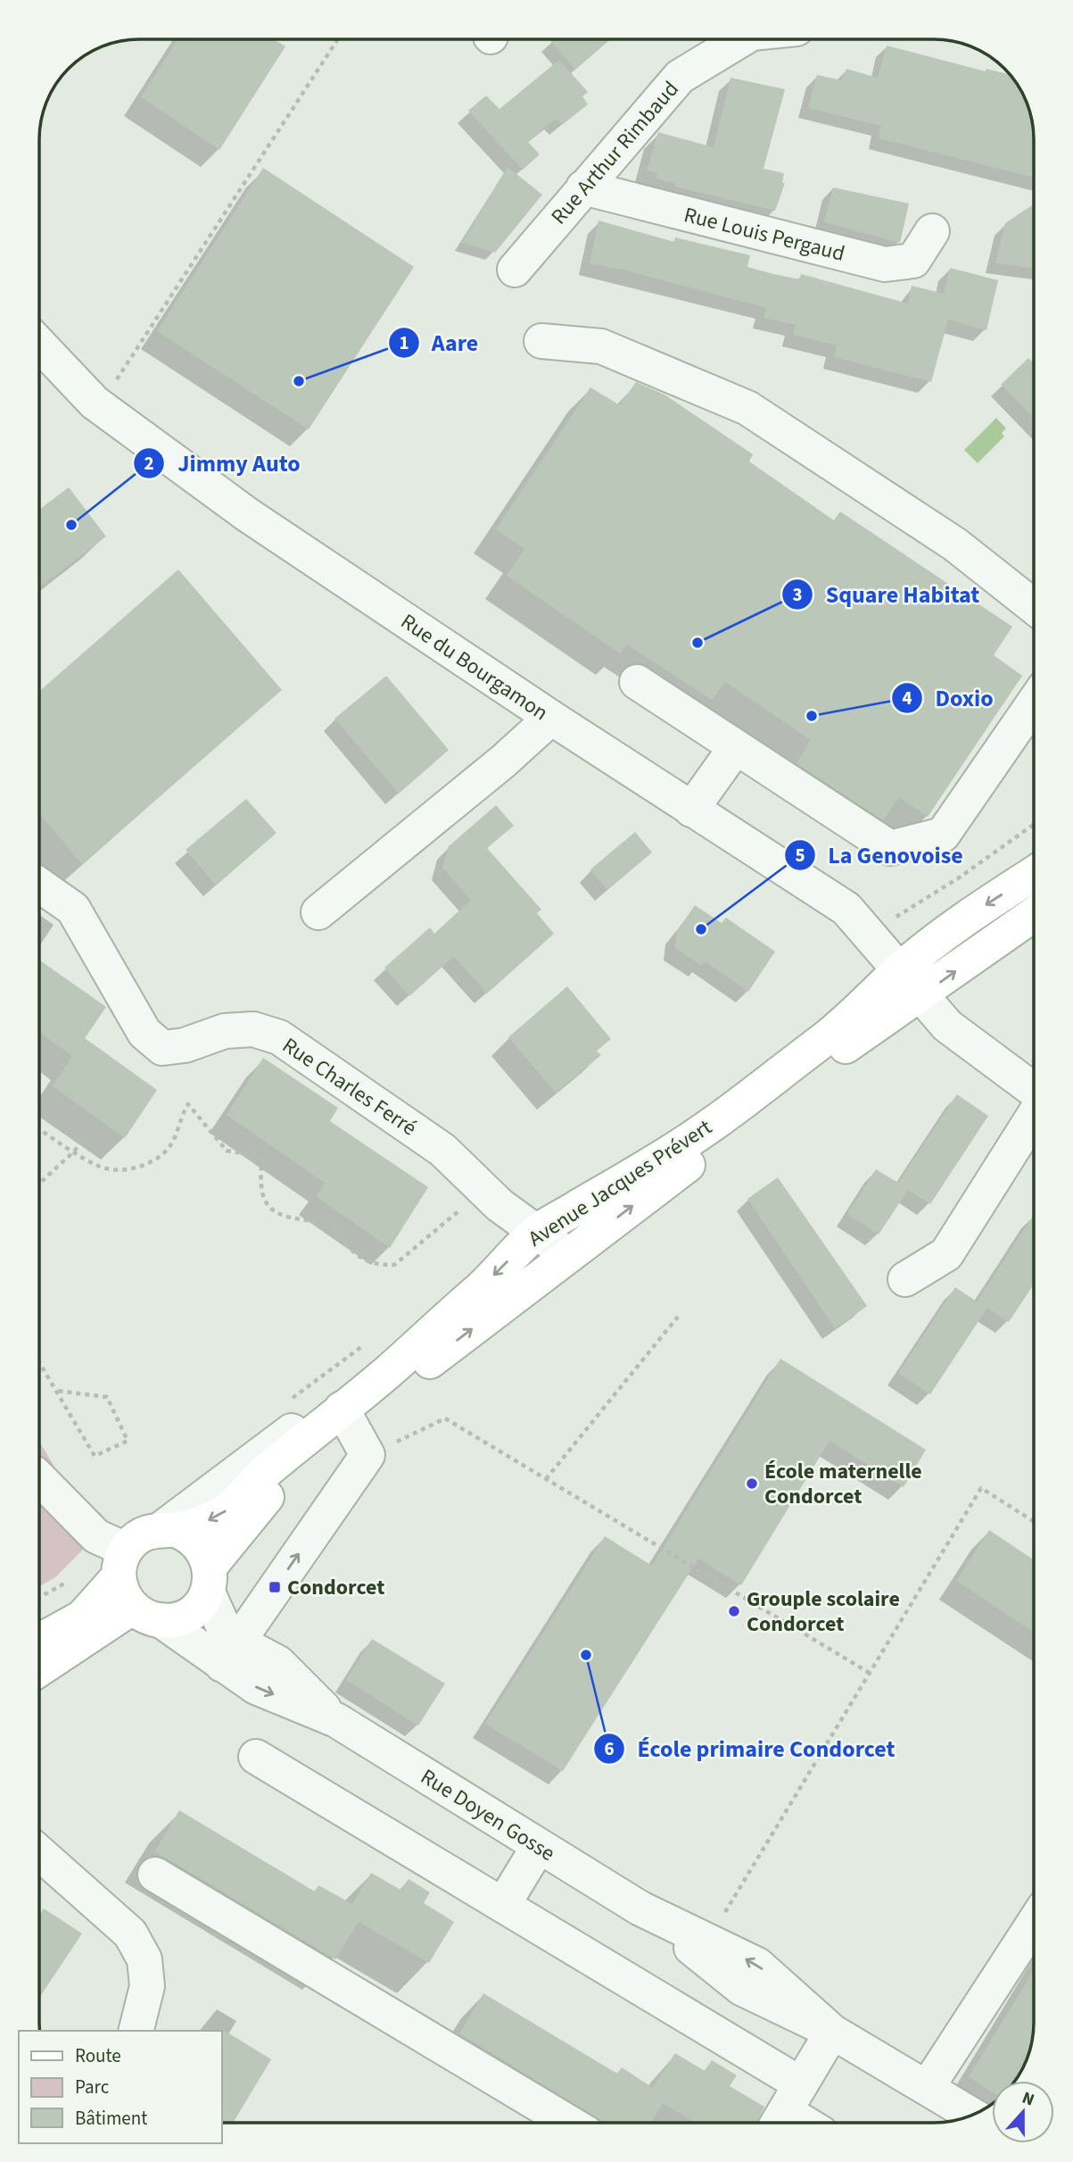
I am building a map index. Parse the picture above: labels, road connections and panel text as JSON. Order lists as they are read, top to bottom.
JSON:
{
  "streets": {
    "main road": ["Avenue Jacques Prévert"],
    "street": [
      "Rue Arthur Rimbaud",
      "Rue Louis Pergaud",
      "Rue du Bourgamon",
      "Rue Charles Ferré",
      "Rue Doyen Gosse"
    ]
  },
  "crossings": [
    ["Rue Arthur Rimbaud", "Rue Louis Pergaud"],
    ["Rue du Bourgamon", "Avenue Jacques Prévert"],
    ["Rue Charles Ferré", "Avenue Jacques Prévert"],
    ["Avenue Jacques Prévert", "Rue Doyen Gosse"]
  ],
  "places": {
    "other": [
      "Aare",
      "Jimmy Auto",
      "Square Habitat",
      "Doxio",
      "La Genovoise",
      "École maternelle Condorcet",
      "Grouple scolaire Condorcet",
      "École primaire Condorcet"
    ],
    "transit": ["Condorcet"]
  },
  "legend": ["Route", "Parc", "Bâtiment"],
  "north": "top"
}
